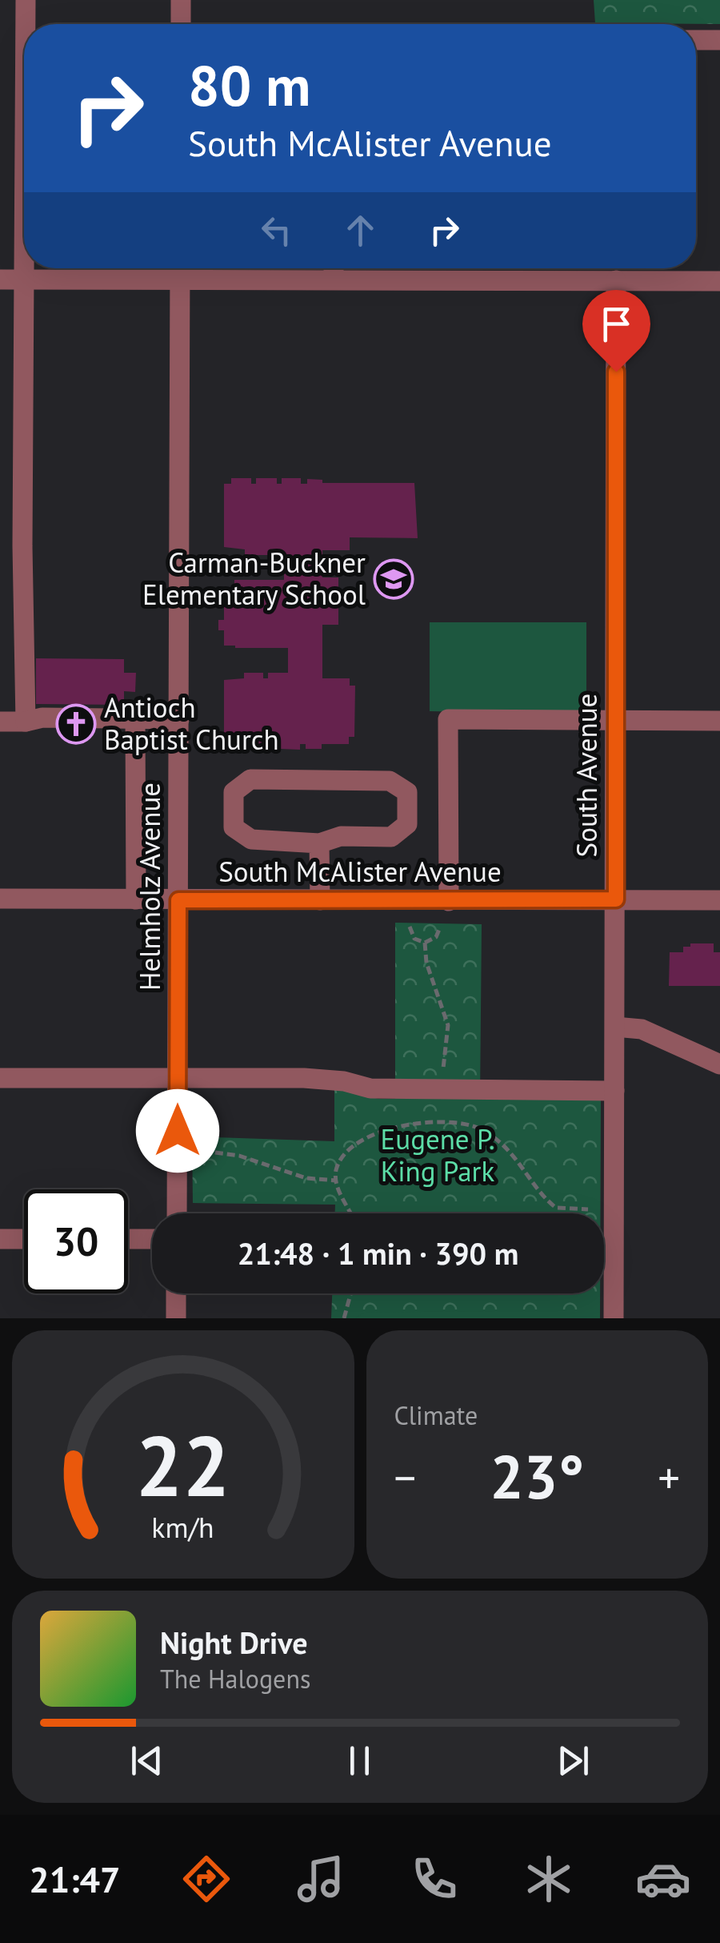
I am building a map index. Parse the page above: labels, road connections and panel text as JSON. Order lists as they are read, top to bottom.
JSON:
{
  "streets": {
    "street": ["South Avenue", "South McAlister Avenue", "Helmholz Avenue"]
  },
  "crossings": [
    ["South Avenue", "South McAlister Avenue"],
    ["South McAlister Avenue", "Helmholz Avenue"]
  ],
  "parks": ["Eugene P. King Park"],
  "places": {
    "school or university": ["Carman-Buckner Elementary School"],
    "church": ["Antioch Baptist Church"]
  },
  "page": {
    "turn": ["80 m", "South McAlister Avenue"],
    "limit": "30",
    "trip": "21:48 · 1 min · 390 m",
    "tile": "Climate",
    "heat": ["−", "23°", "+"],
    "song": ["Night Drive", "The Halogens"],
    "tabs": "21:47",
    "gauge": ["22", "km/h"]
  }
}
